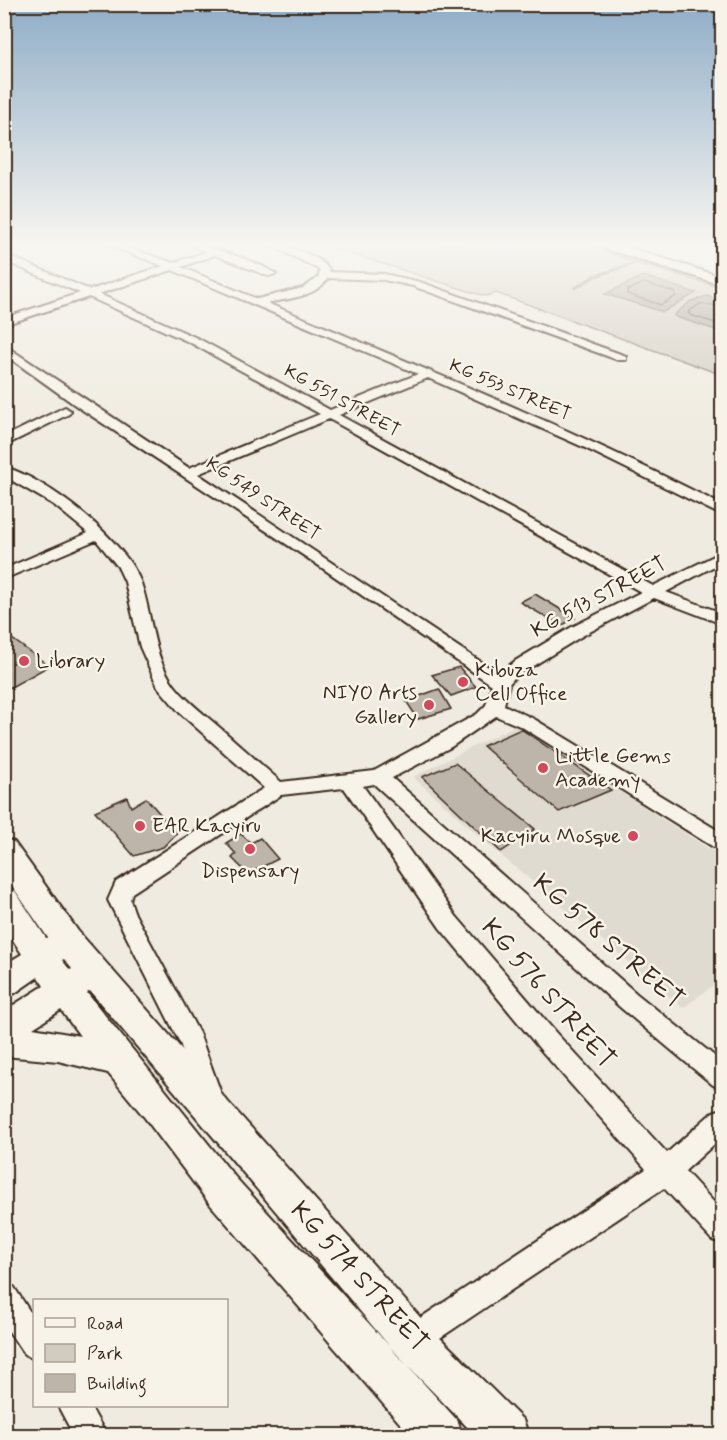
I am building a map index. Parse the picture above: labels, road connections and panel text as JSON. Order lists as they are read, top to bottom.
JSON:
{
  "streets": {
    "street": [
      "KG 553 STREET",
      "KG 551 STREET",
      "KG 549 STREET",
      "KG 513 STREET",
      "KG 578 STREET",
      "KG 576 STREET",
      "KG 574 STREET"
    ]
  },
  "crossings": [
    ["KG 551 STREET", "KG 513 STREET"],
    ["KG 549 STREET", "KG 513 STREET"]
  ],
  "places": [
    "Library",
    "Kibuza Cell Office",
    "NIYO Arts Gallery",
    "Little Gems Academy",
    "EAR Kacyiru",
    "Kacyiru Mosque",
    "Dispensary"
  ],
  "legend": ["Road", "Park", "Building"]
}
